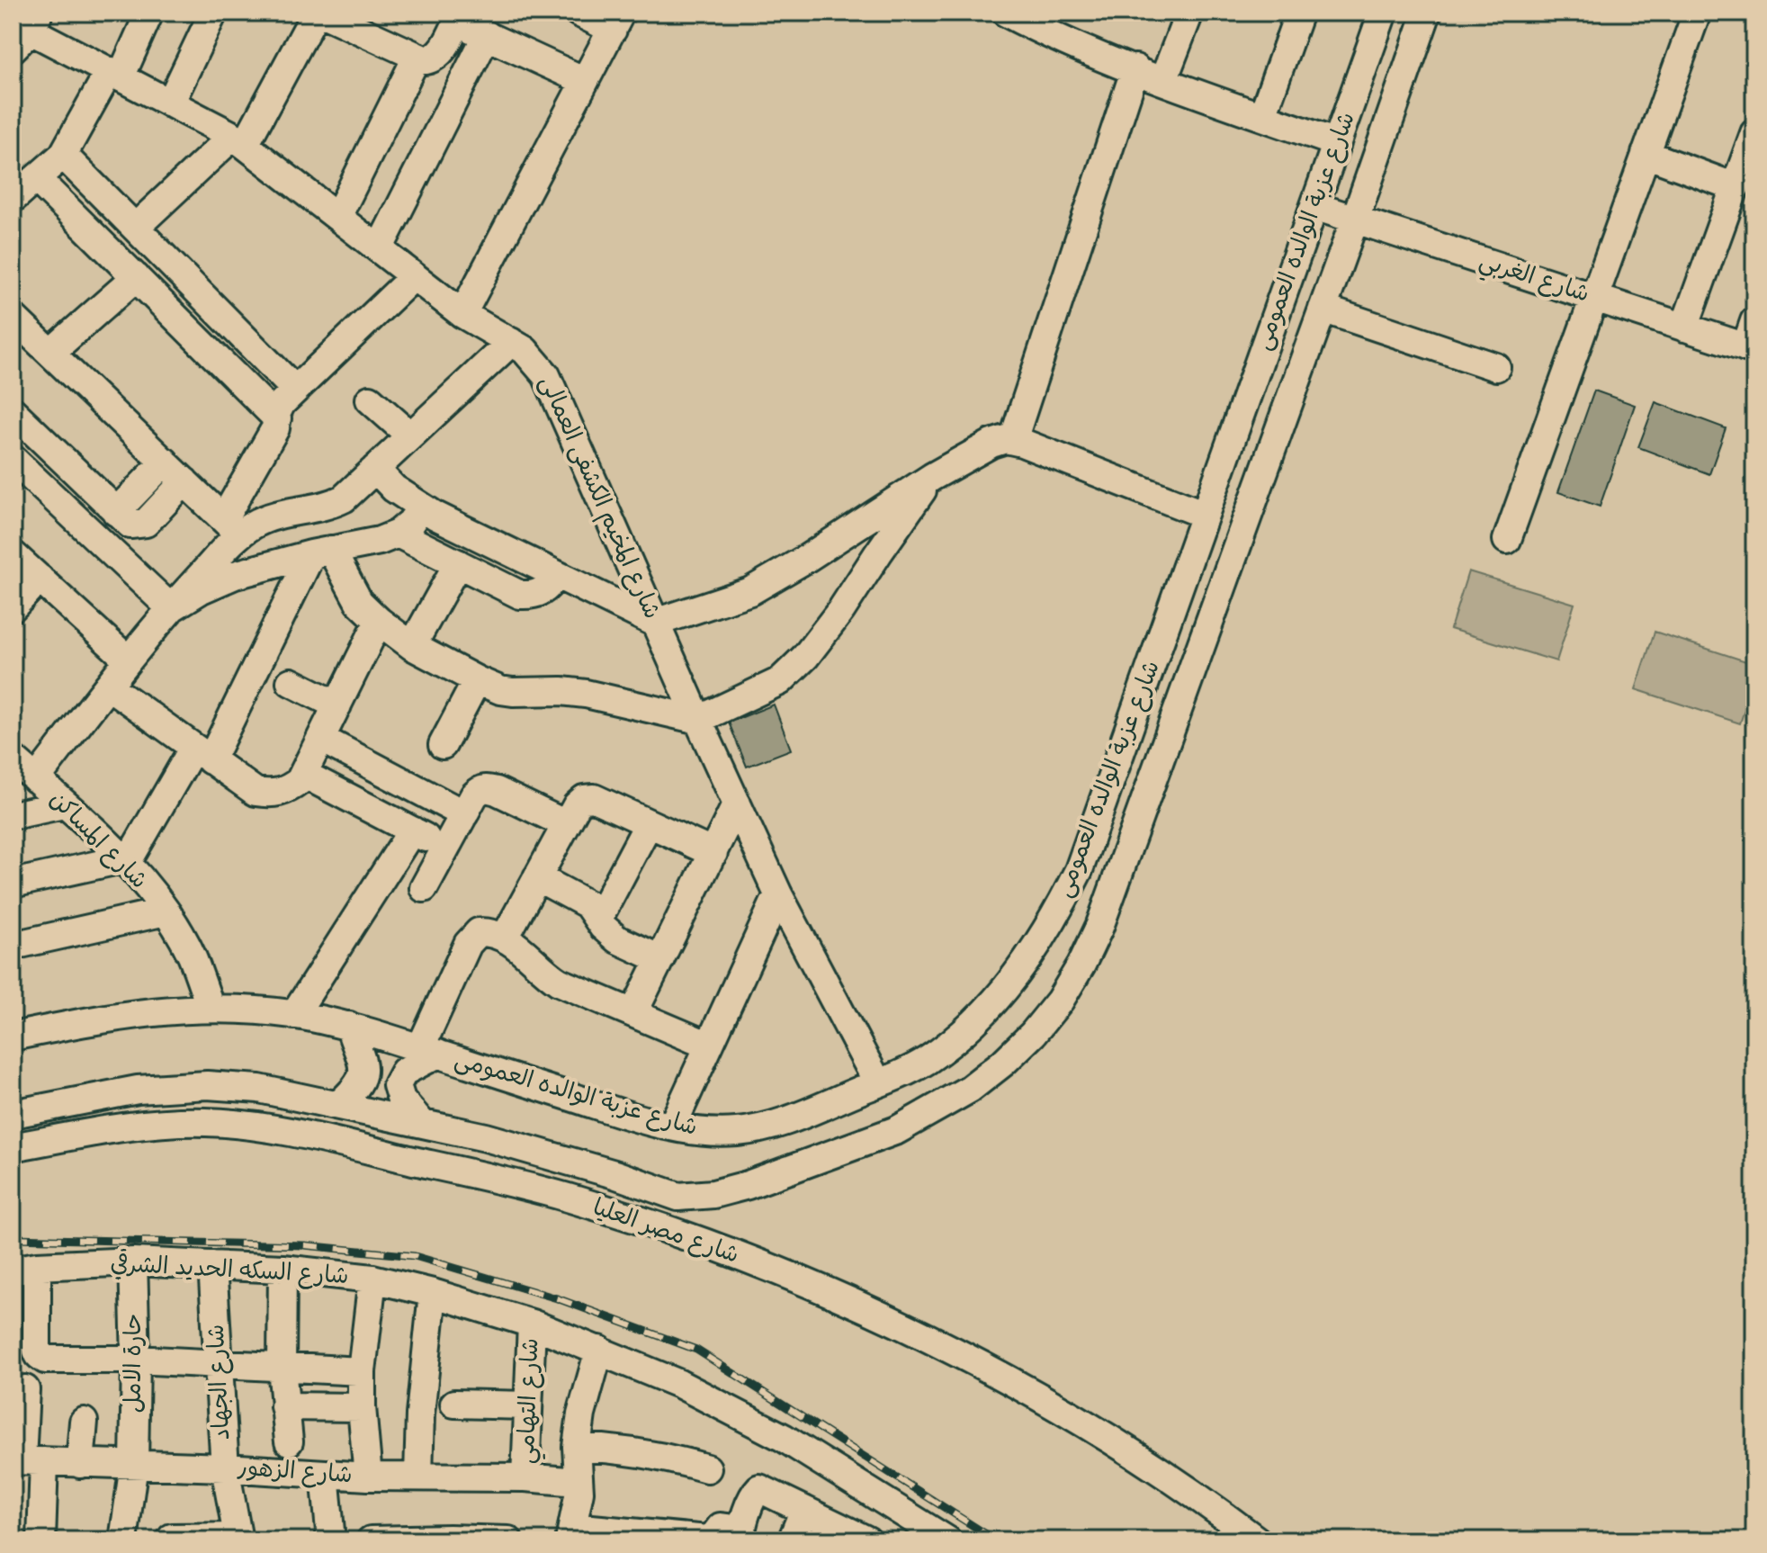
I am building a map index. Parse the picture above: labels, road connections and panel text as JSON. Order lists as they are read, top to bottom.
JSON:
{
  "streets": {
    "street": [
      "شارع عزبة الوالده العمومى",
      "شارع الغربي",
      "شارع المخيم الكشفى العمالى",
      "شارع المساكن",
      "شارع مصر العليا",
      "شارع السكه الحديد الشرقي",
      "حارة الامل",
      "شارع الجهاد",
      "شارع التهامي",
      "شارع الزهور"
    ]
  },
  "crossings": [
    ["شارع عزبة الوالده العمومى", "شارع الغربي"],
    ["شارع عزبة الوالده العمومى", "شارع المخيم الكشفى العمالى"],
    ["شارع عزبة الوالده العمومى", "شارع المساكن"],
    ["شارع عزبة الوالده العمومى", "شارع مصر العليا"],
    ["شارع السكه الحديد الشرقي", "حارة الامل"],
    ["شارع السكه الحديد الشرقي", "شارع الجهاد"],
    ["شارع السكه الحديد الشرقي", "شارع التهامي"],
    ["حارة الامل", "شارع الزهور"],
    ["شارع الجهاد", "شارع الزهور"],
    ["شارع التهامي", "شارع الزهور"]
  ]
}
